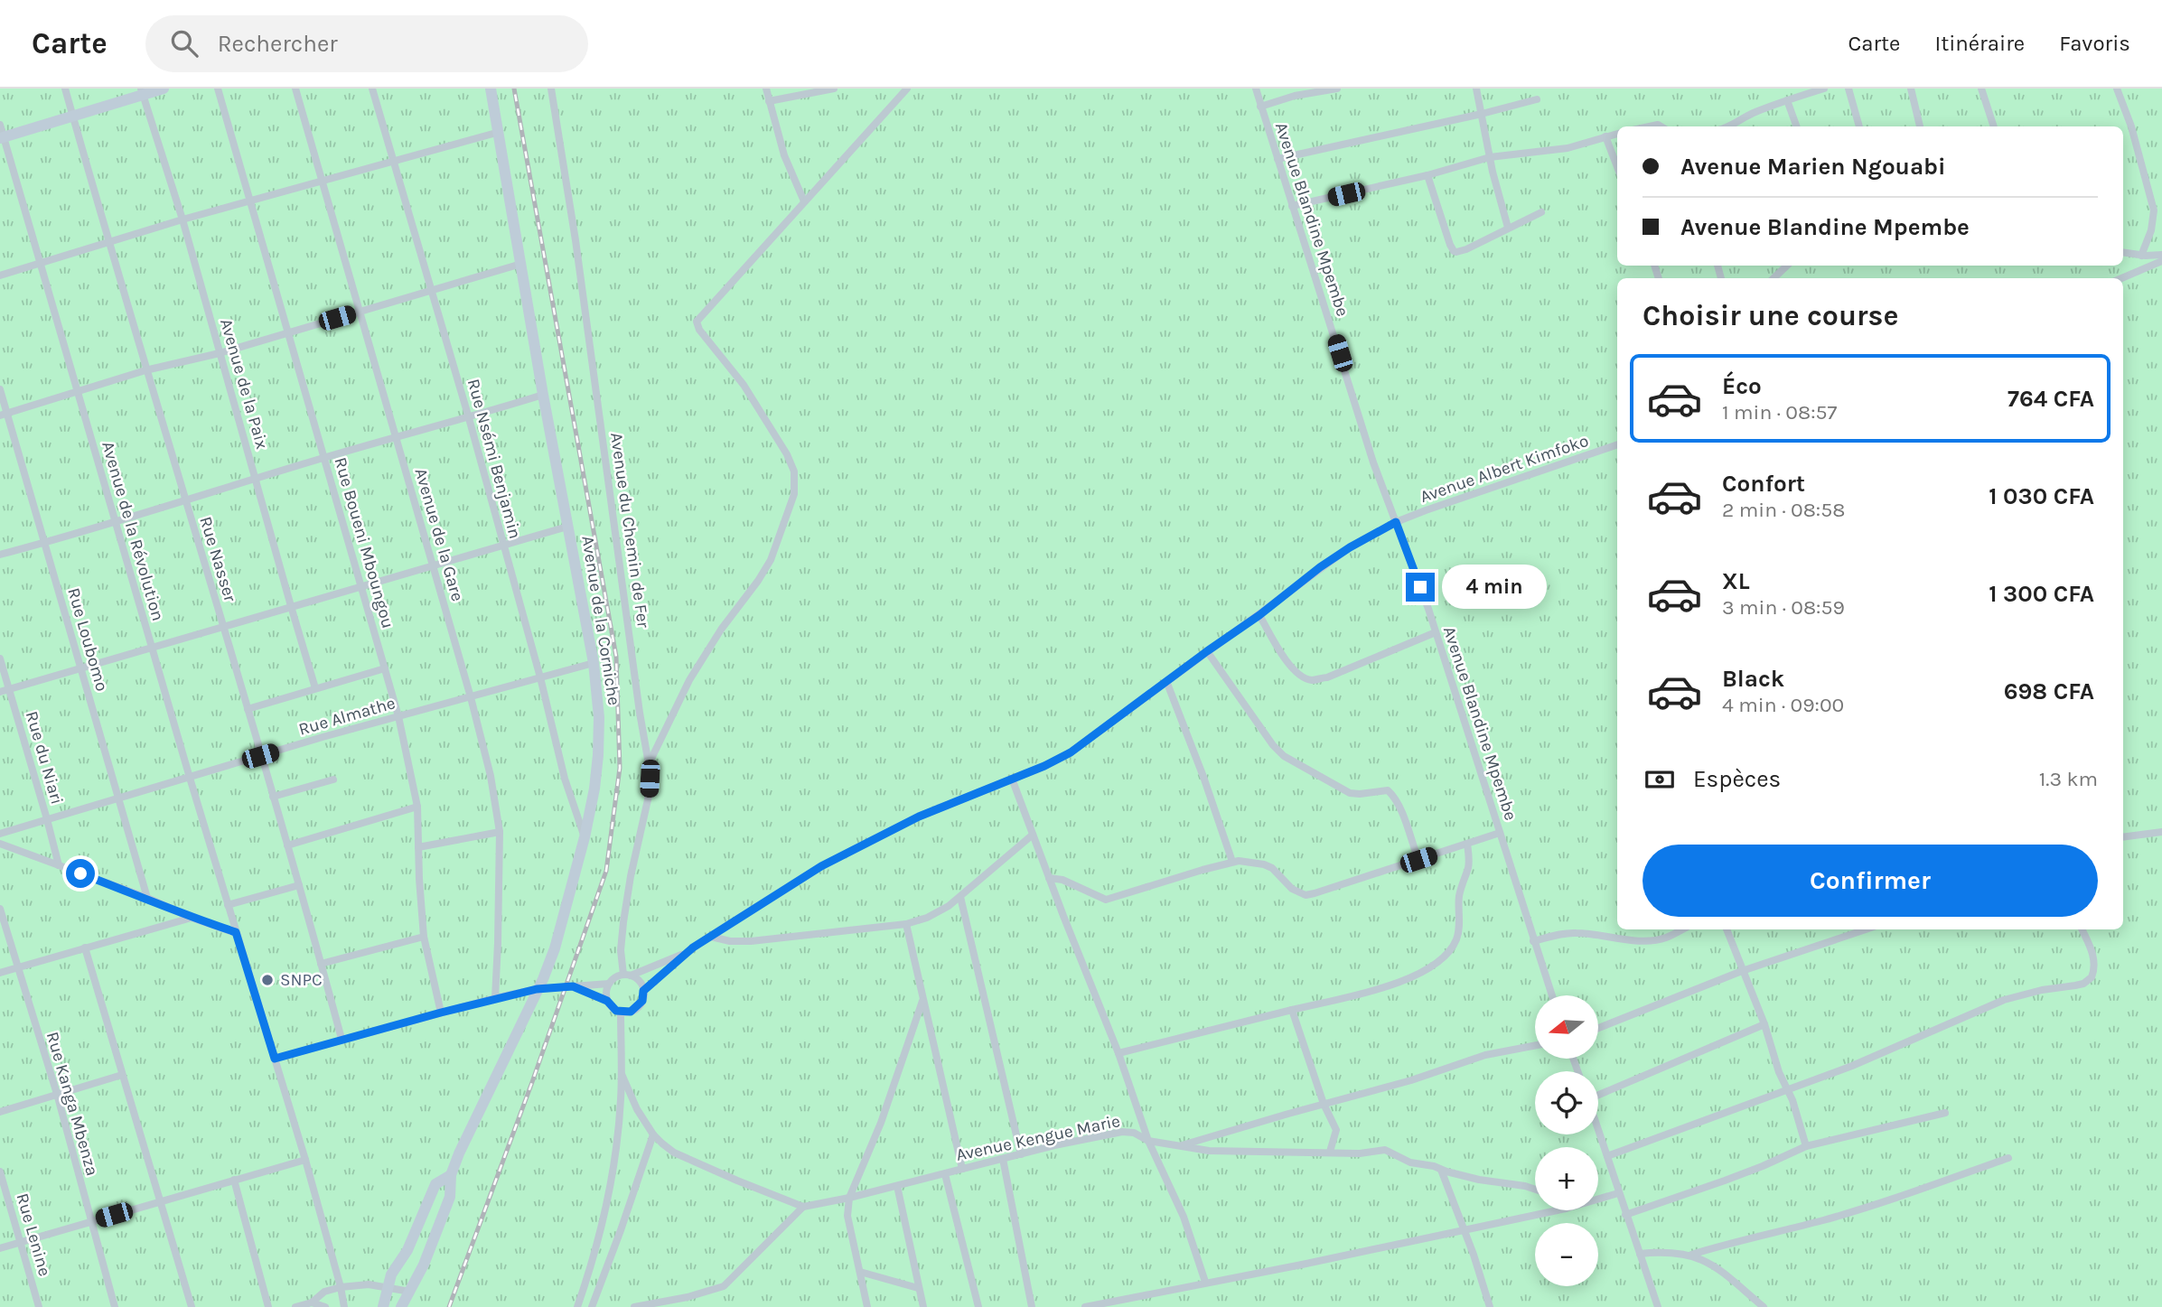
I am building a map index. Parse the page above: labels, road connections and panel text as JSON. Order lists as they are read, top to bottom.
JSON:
{
  "streets": {
    "street": [
      "Avenue Blandine Mpembe",
      "Avenue de la Paix",
      "Rue Nsémi Benjamin",
      "Avenue Albert Kimfoko",
      "Avenue du Chemin de Fer",
      "Avenue de la Révolution",
      "Avenue de la Gare",
      "Rue Boueni Mboungou",
      "Rue Nasser",
      "Avenue de la Corniche",
      "Rue Loubomo",
      "Rue Almathe",
      "Rue du Niari",
      "Rue Kanga Mbenza",
      "Avenue Kengue Marie",
      "Rue Lenine"
    ]
  },
  "crossings": [
    ["Avenue Blandine Mpembe", "Avenue Albert Kimfoko"],
    ["Rue Nsémi Benjamin", "Avenue de la Corniche"],
    ["Rue Nsémi Benjamin", "Rue Almathe"],
    ["Avenue Albert Kimfoko", "Avenue du Chemin de Fer"],
    ["Avenue de la Révolution", "Rue Almathe"],
    ["Avenue de la Gare", "Rue Almathe"],
    ["Rue Boueni Mboungou", "Rue Almathe"],
    ["Rue Nasser", "Rue Almathe"],
    ["Avenue de la Corniche", "Rue Almathe"],
    ["Rue Loubomo", "Rue Almathe"],
    ["Rue Almathe", "Rue du Niari"]
  ],
  "places": ["SNPC"],
  "north": "left",
  "page": {
    "header": "Carte",
    "search": "Rechercher",
    "nav": ["Carte", "Itinéraire", "Favoris"],
    "banner": ["Avenue Marien Ngouabi", "Avenue Blandine Mpembe"],
    "heading": "Choisir une course",
    "list": [
      {
        "name": "Éco",
        "note": "1 min · 08:57",
        "value": "764 CFA"
      },
      {
        "name": "Confort",
        "note": "2 min · 08:58",
        "value": "1 030 CFA"
      },
      {
        "name": "XL",
        "note": "3 min · 08:59",
        "value": "1 300 CFA"
      },
      {
        "name": "Black",
        "note": "4 min · 09:00",
        "value": "698 CFA"
      }
    ],
    "bubble": "4 min",
    "pay": ["Espèces", "1.3 km"],
    "buttons": "Confirmer",
    "map_buttons": ["+", "−"]
  }
}
